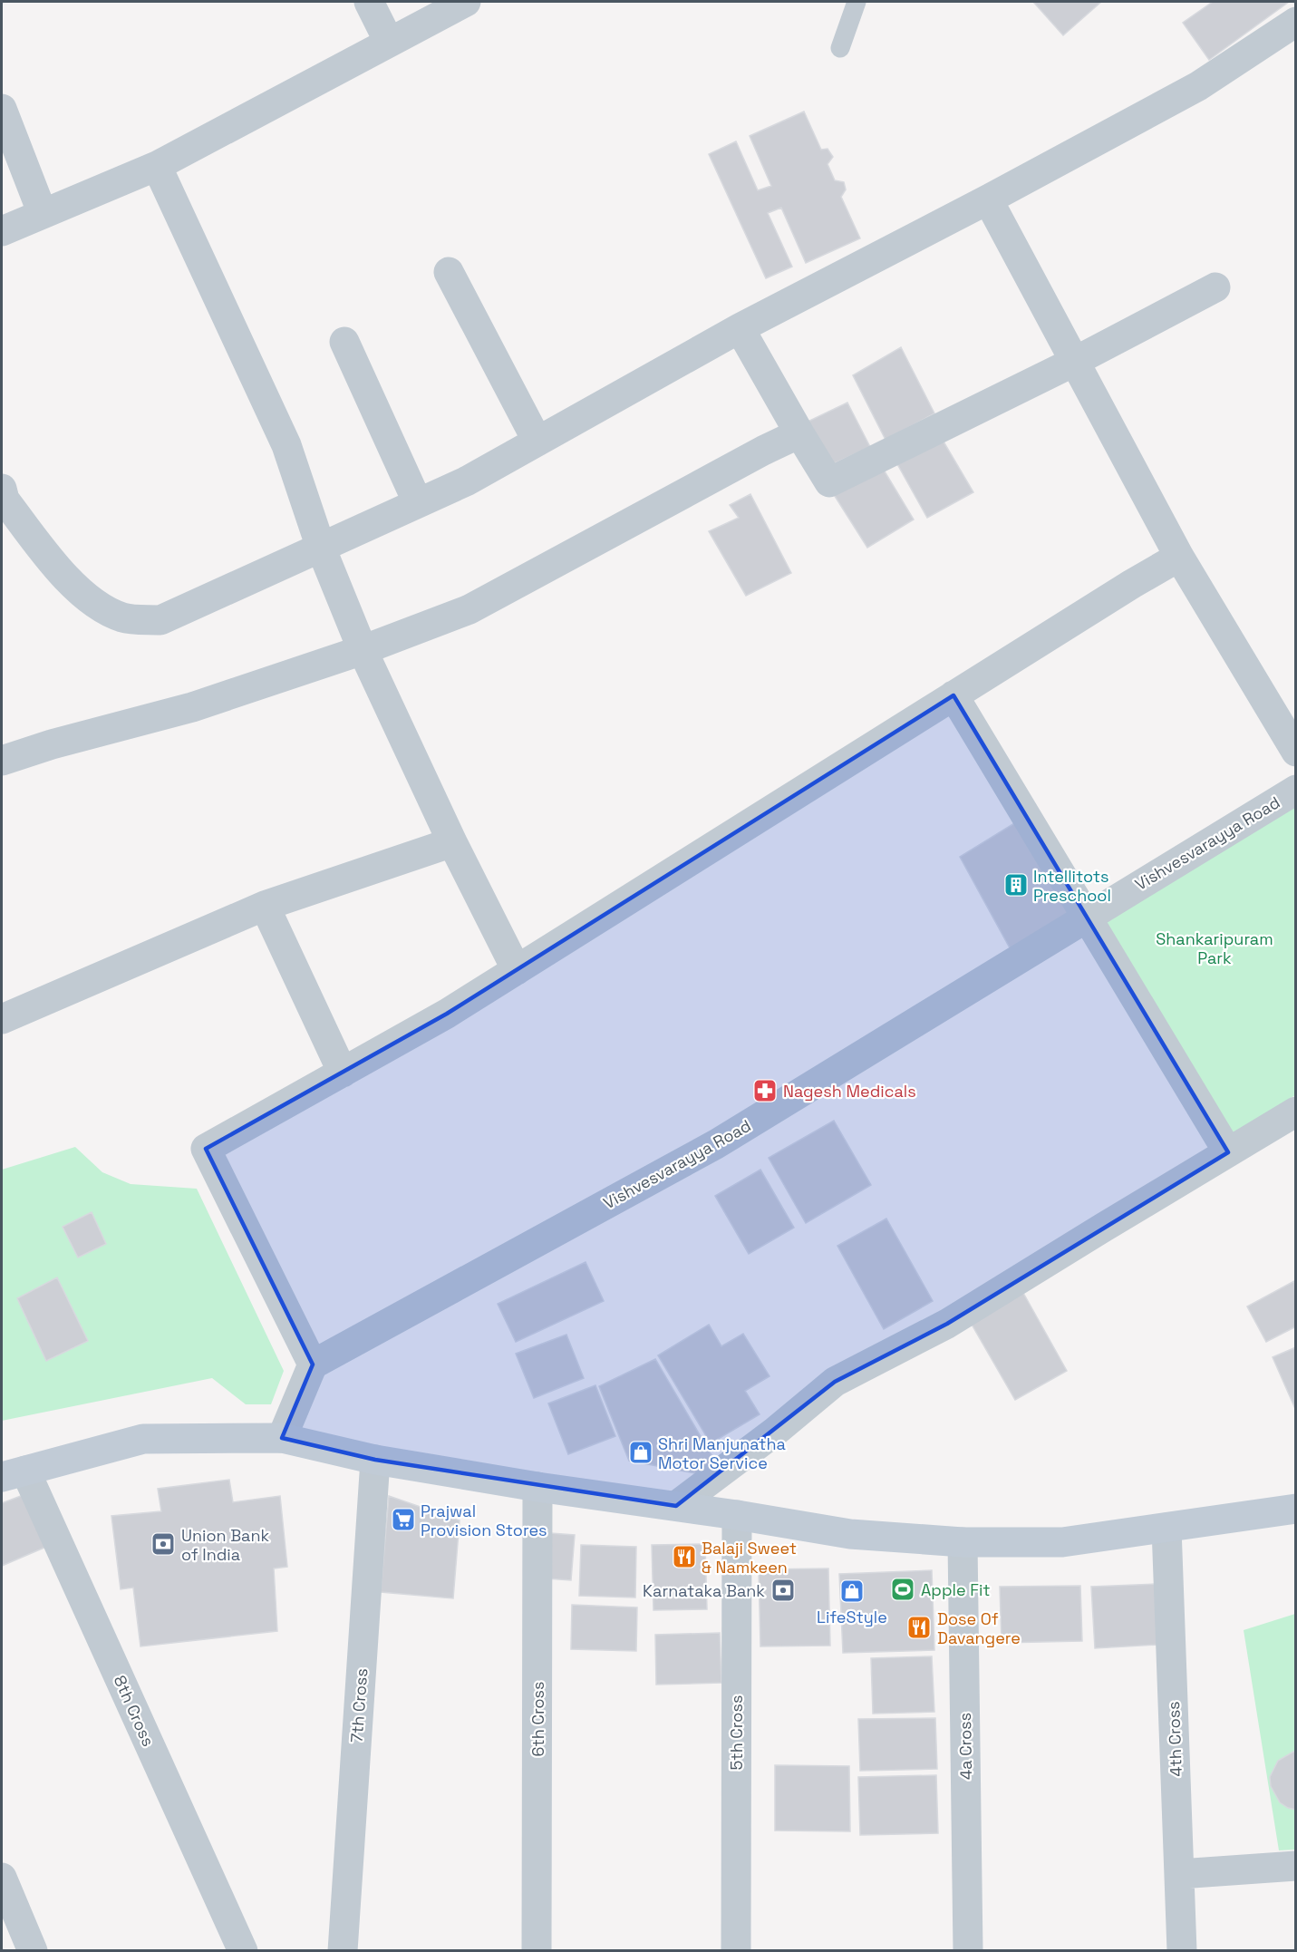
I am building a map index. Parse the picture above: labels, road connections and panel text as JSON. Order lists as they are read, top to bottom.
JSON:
{
  "streets": {
    "street": [
      "Vishvesvarayya Road",
      "7th Cross",
      "8th Cross",
      "6th Cross",
      "5th Cross",
      "4th Cross",
      "4a Cross"
    ]
  },
  "parks": ["Shankaripuram Park"],
  "places": {
    "building": ["Intellitots Preschool"],
    "pharmacy": ["Nagesh Medicals"],
    "shop": ["Shri Manjunatha Motor Service", "LifeStyle"],
    "supermarket": ["Prajwal Provision Stores"],
    "bank": ["Union Bank of India", "Karnataka Bank"],
    "restaurant": ["Balaji Sweet & Namkeen", "Dose Of Davangere"],
    "sports": ["Apple Fit"]
  }
}
